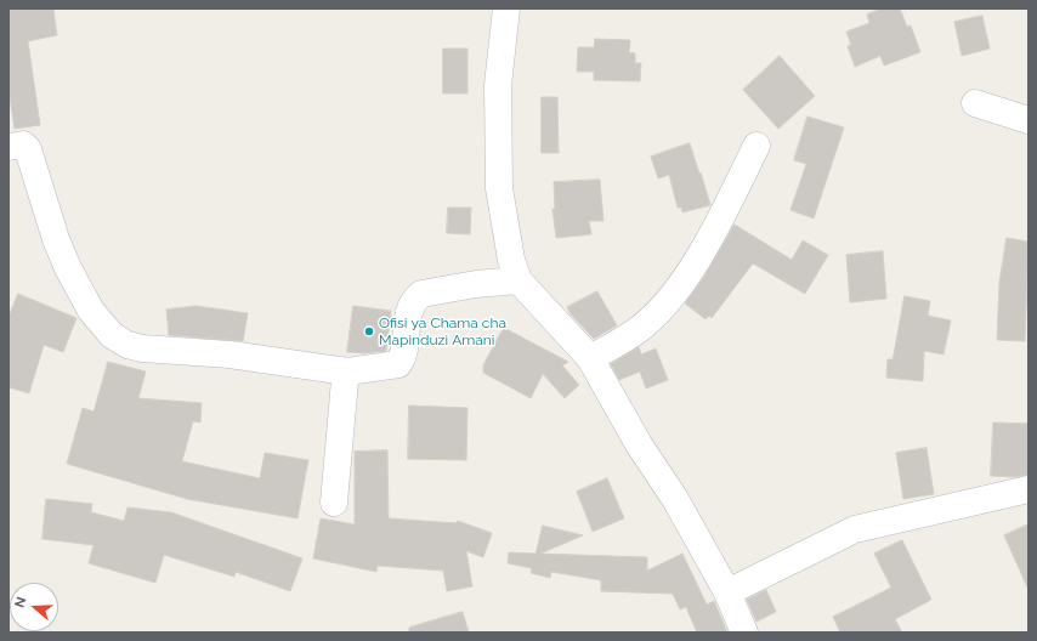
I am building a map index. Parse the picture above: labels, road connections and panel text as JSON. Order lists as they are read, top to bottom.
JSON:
{
  "places": ["Ofisi ya Chama cha Mapinduzi Amani"],
  "north": "left"
}
